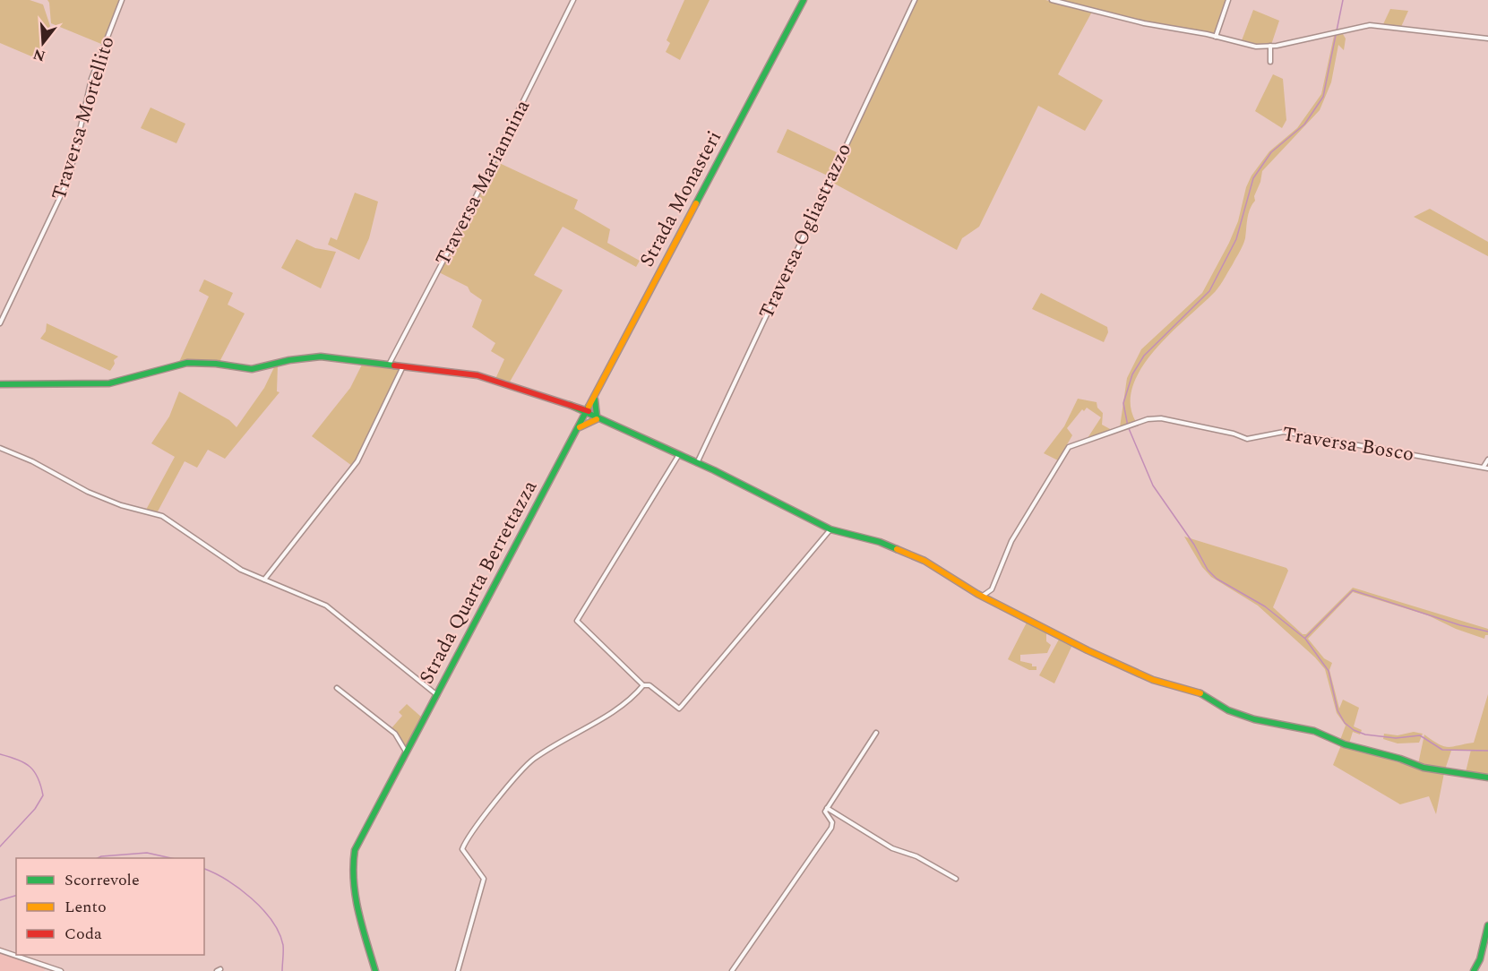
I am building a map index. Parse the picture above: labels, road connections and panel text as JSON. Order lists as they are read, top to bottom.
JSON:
{
  "streets": {
    "street": [
      "Traversa Mortellito",
      "Traversa Mariannina",
      "Strada Monasteri",
      "Traversa Ogliastrazzo",
      "Traversa Bosco",
      "Strada Quarta Berrettazza"
    ]
  },
  "crossings": [
    ["Strada Monasteri", "Strada Quarta Berrettazza"]
  ],
  "legend": ["Scorrevole", "Lento", "Coda"],
  "north": "bottom"
}
